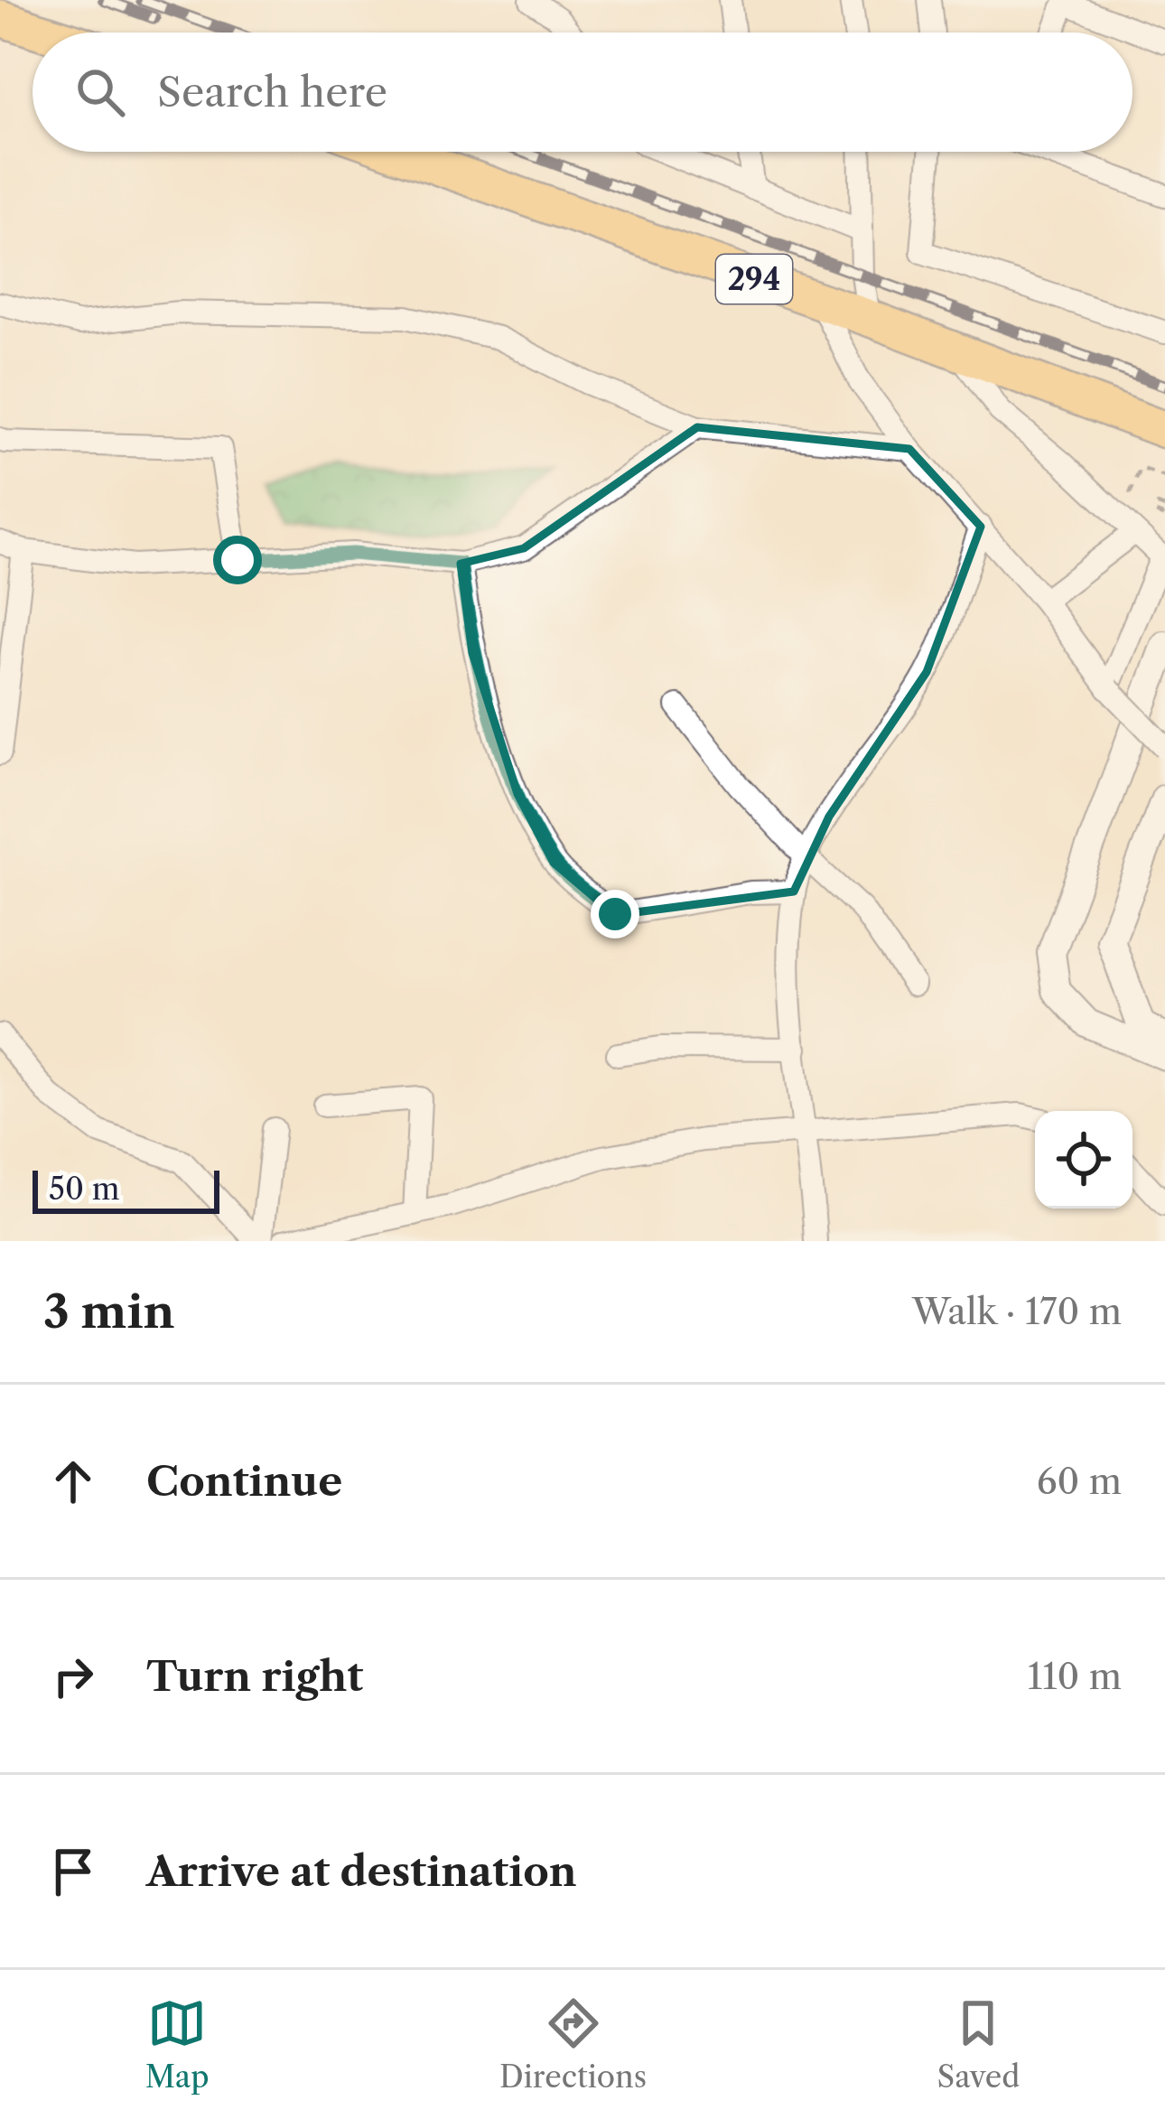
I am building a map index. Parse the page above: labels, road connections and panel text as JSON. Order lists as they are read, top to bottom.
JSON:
{
  "streets": {
    "highway": ["294"]
  },
  "scale_bar": "50 m",
  "page": {
    "search": "Search here",
    "scale": "50 m",
    "heading": ["3 min", "Walk · 170 m"],
    "list": [
      ["Continue", "60 m"],
      ["Turn right", "110 m"],
      "Arrive at destination"
    ],
    "nav": ["Map", "Directions", "Saved"]
  }
}
